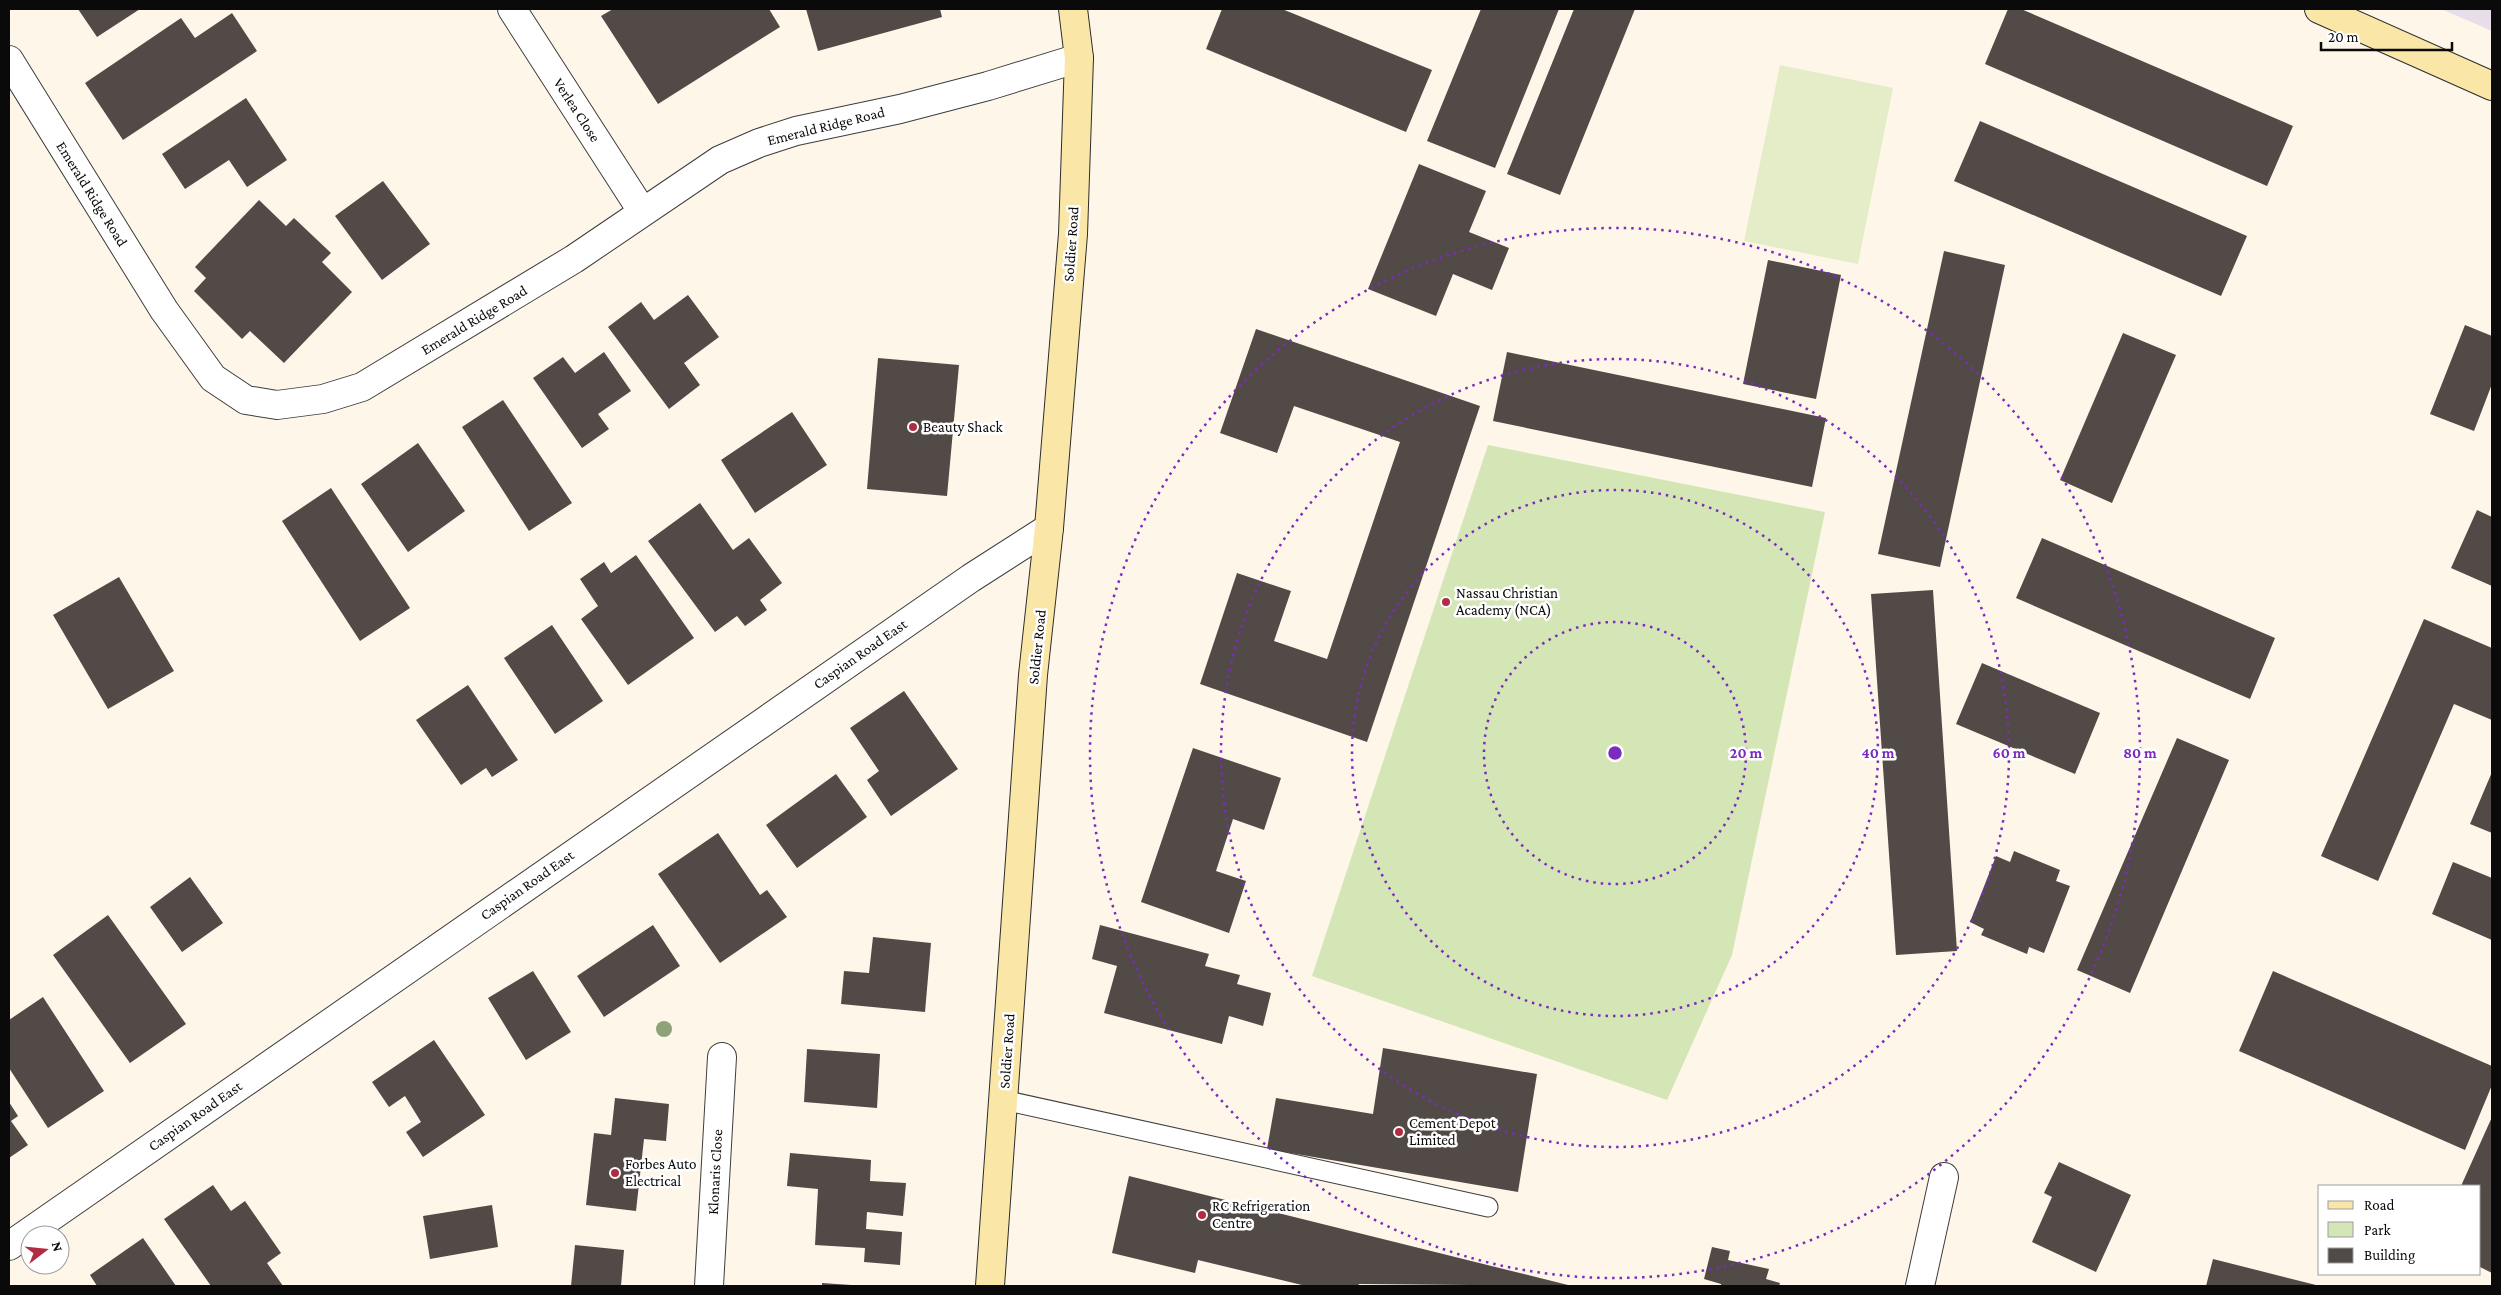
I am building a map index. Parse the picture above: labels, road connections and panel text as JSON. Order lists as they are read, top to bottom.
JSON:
{
  "streets": {
    "main road": ["Soldier Road"],
    "street": [
      "Verlea Close",
      "Emerald Ridge Road",
      "Caspian Road East",
      "Klonaris Close"
    ]
  },
  "crossings": [
    ["Verlea Close", "Emerald Ridge Road"],
    ["Emerald Ridge Road", "Soldier Road"],
    ["Soldier Road", "Caspian Road East"]
  ],
  "places": [
    "Beauty Shack",
    "Nassau Christian Academy (NCA)",
    "Cement Depot Limited",
    "Forbes Auto Electrical",
    "RC Refrigeration Centre"
  ],
  "legend": ["Road", "Park", "Building"],
  "scale_bar": "20 m",
  "north": "right",
  "rings": [
    "20 m",
    "40 m",
    "60 m",
    "80 m"
  ]
}
